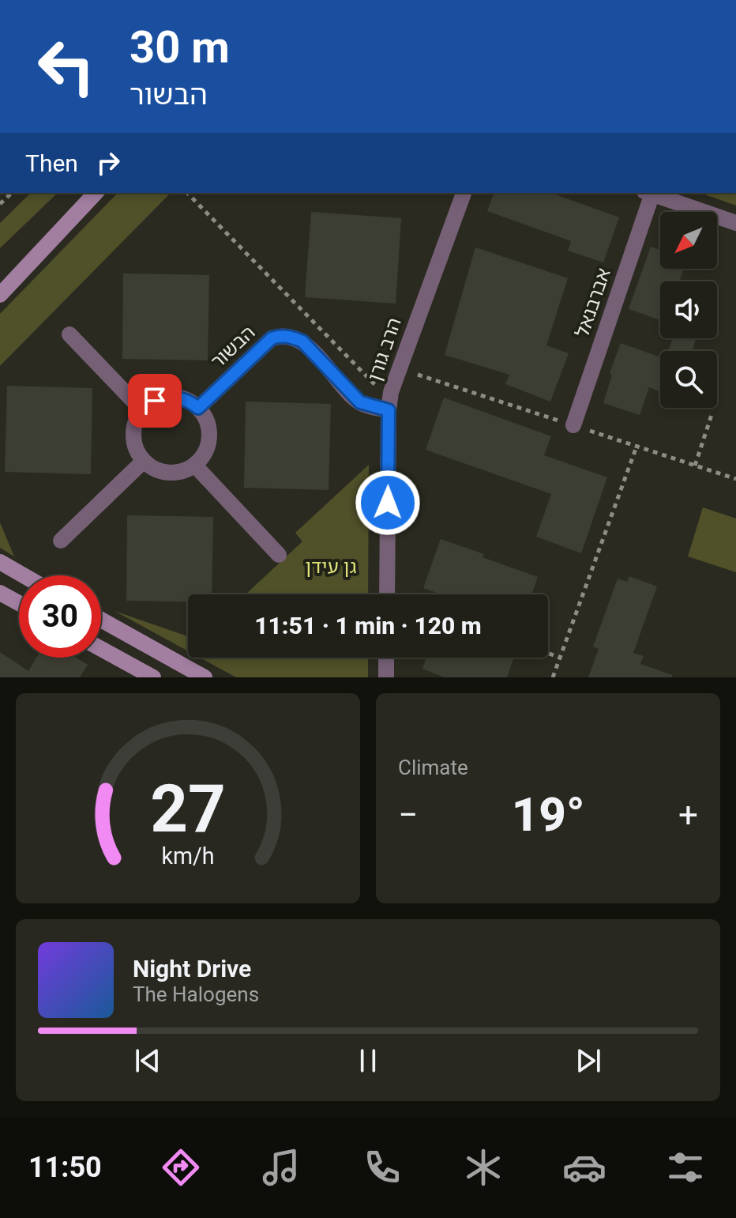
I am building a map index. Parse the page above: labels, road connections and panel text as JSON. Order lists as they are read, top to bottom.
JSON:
{
  "streets": {
    "street": ["אברבנאל", "הבשור", "הרב גורן"]
  },
  "crossings": [
    ["הבשור", "הרב גורן"]
  ],
  "parks": ["גן עידן"],
  "north": "bottom left",
  "page": {
    "turn": ["30 m", "הבשור"],
    "then": "Then",
    "limit": "30",
    "trip": "11:51 · 1 min · 120 m",
    "tile": "Climate",
    "heat": ["−", "19°", "+"],
    "song": ["Night Drive", "The Halogens"],
    "tabs": "11:50",
    "gauge": ["27", "km/h"]
  }
}
